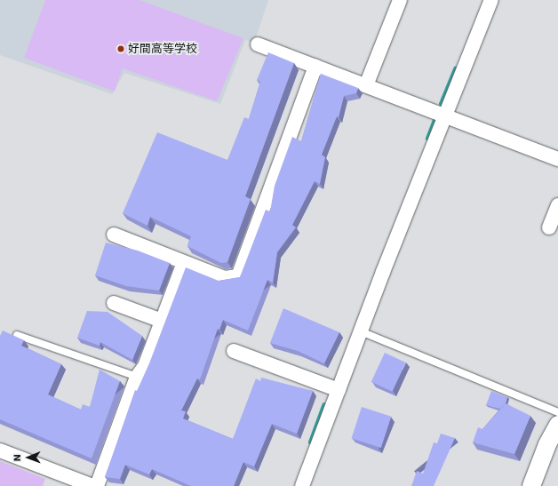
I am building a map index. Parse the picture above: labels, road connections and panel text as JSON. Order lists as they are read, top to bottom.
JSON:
{
  "places": ["好間高等学校"],
  "north": "left"
}
